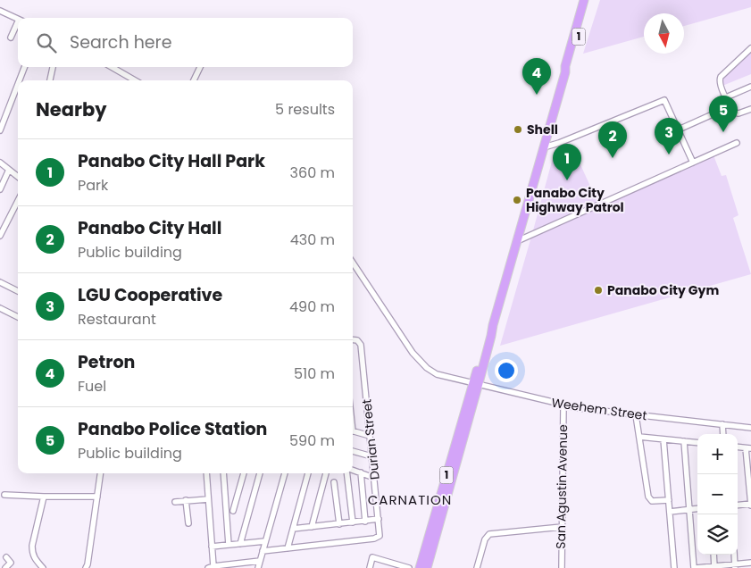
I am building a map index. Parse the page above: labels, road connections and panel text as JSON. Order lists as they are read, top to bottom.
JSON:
{
  "streets": {
    "highway": ["1"],
    "street": ["Weehem Street", "Durian Street", "San Agustin Avenue"]
  },
  "crossings": [
    ["1", "Weehem Street"],
    ["Weehem Street", "San Agustin Avenue"]
  ],
  "districts": ["CARNATION"],
  "places": ["Shell", "Panabo City Highway Patrol", "Panabo City Gym"],
  "north": "bottom",
  "page": {
    "search": "Search here",
    "pins": [
      "4",
      "5",
      "3",
      "2",
      "1"
    ],
    "heading": ["Nearby", "5 results"],
    "list": [
      {
        "mark": "1",
        "name": "Panabo City Hall Park",
        "note": "Park",
        "value": "360 m"
      },
      {
        "mark": "2",
        "name": "Panabo City Hall",
        "note": "Public building",
        "value": "430 m"
      },
      {
        "mark": "3",
        "name": "LGU Cooperative",
        "note": "Restaurant",
        "value": "490 m"
      },
      {
        "mark": "4",
        "name": "Petron",
        "note": "Fuel",
        "value": "510 m"
      },
      {
        "mark": "5",
        "name": "Panabo Police Station",
        "note": "Public building",
        "value": "590 m"
      }
    ],
    "map_buttons": ["+", "−"]
  }
}
